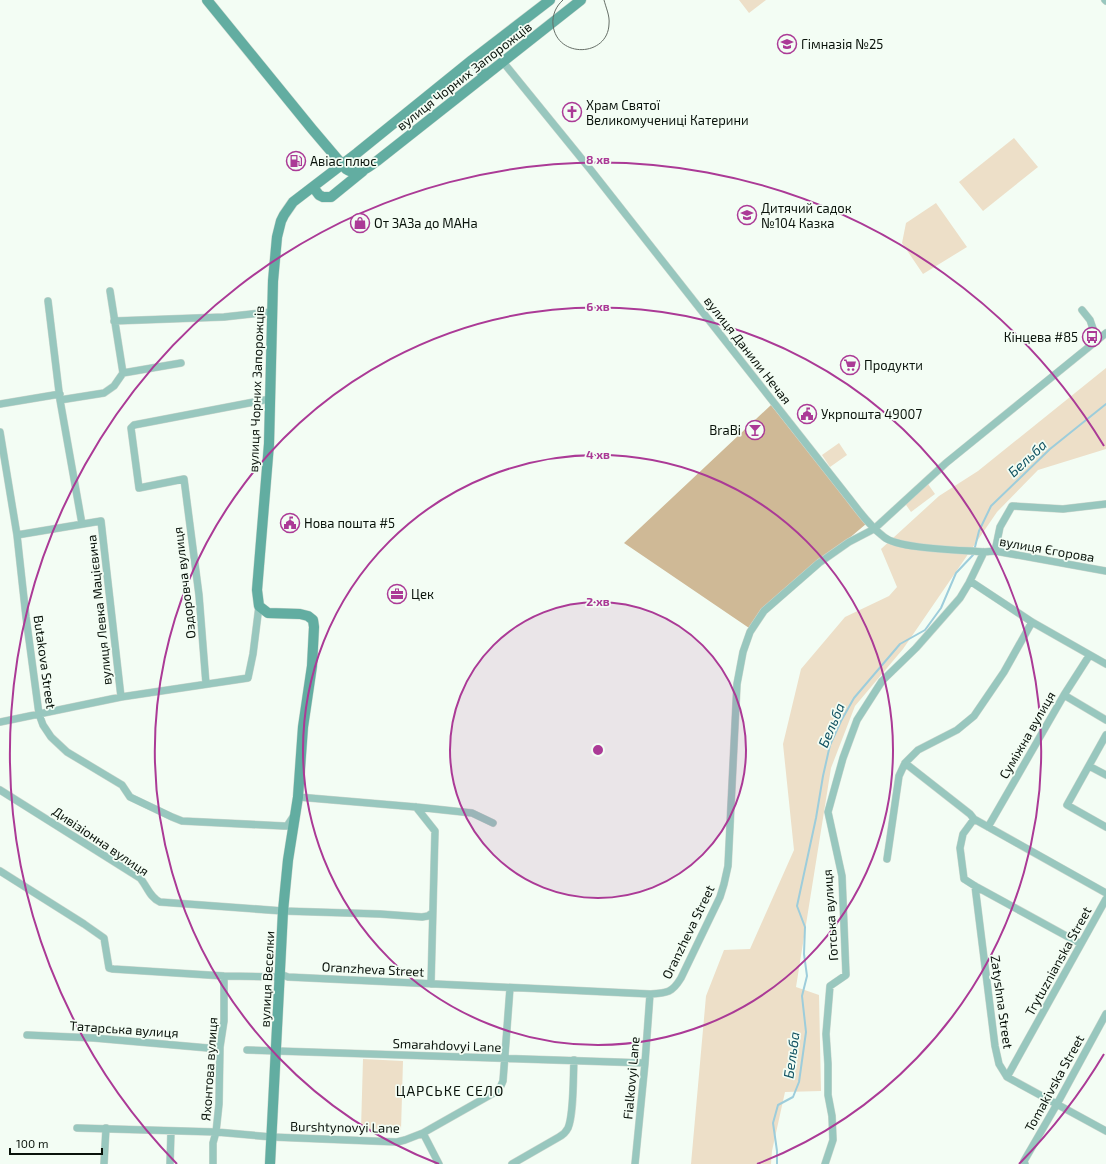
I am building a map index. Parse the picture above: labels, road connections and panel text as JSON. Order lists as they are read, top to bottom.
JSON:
{
  "streets": {
    "street": [
      "вулиця Чорних Запорожців",
      "вулиця Данили Нечая",
      "вулиця Єгорова",
      "Оздоровча вулиця",
      "вулиця Левка Мацієвича",
      "Butakova Street",
      "Суміжна вулиця",
      "Дивізіонна вулиця",
      "Готська вулиця",
      "Oranzheva Street",
      "Trytuznianska Street",
      "вулиця Веселки",
      "Zatyshna Street",
      "Татарська вулиця",
      "Smarahdovyi Lane",
      "Яхонтова вулиця",
      "Fialkovyi Lane",
      "Tomakivska Street",
      "Burshtynovyi Lane"
    ]
  },
  "crossings": [
    ["вулиця Чорних Запорожців", "вулиця Данили Нечая"],
    ["вулиця Чорних Запорожців", "Оздоровча вулиця"],
    ["вулиця Данили Нечая", "вулиця Єгорова"],
    ["вулиця Данили Нечая", "Oranzheva Street"],
    ["вулиця Єгорова", "Готська вулиця"],
    ["Butakova Street", "вулиця Веселки"],
    ["Дивізіонна вулиця", "вулиця Веселки"],
    ["Oranzheva Street", "вулиця Веселки"],
    ["Oranzheva Street", "Яхонтова вулиця"],
    ["Oranzheva Street", "Fialkovyi Lane"],
    ["Oranzheva Street", "Burshtynovyi Lane"],
    ["Trytuznianska Street", "Zatyshna Street"],
    ["вулиця Веселки", "Smarahdovyi Lane"],
    ["вулиця Веселки", "Burshtynovyi Lane"],
    ["Татарська вулиця", "Яхонтова вулиця"],
    ["Smarahdovyi Lane", "Fialkovyi Lane"],
    ["Smarahdovyi Lane", "Burshtynovyi Lane"],
    ["Яхонтова вулиця", "Burshtynovyi Lane"]
  ],
  "districts": ["ЦАРСЬКЕ СЕЛО"],
  "water": ["Бельба"],
  "places": {
    "school or university": ["Гімназія №25", "Дитячий садок №104 Казка"],
    "church": ["Храм Святої Великомучениці Катерини"],
    "fuel station": ["Авіас плюс"],
    "shop": ["От ЗАЗа до МАНа"],
    "bus stop": ["Кінцева #85"],
    "supermarket": ["Продукти"],
    "public building": ["Укрпошта 49007", "Нова пошта #5"],
    "bar": ["BraBi"],
    "office": ["Цек"]
  },
  "scale_bar": "100 m",
  "rings": [
    "8 хв",
    "6 хв",
    "4 хв",
    "2 хв"
  ]
}
